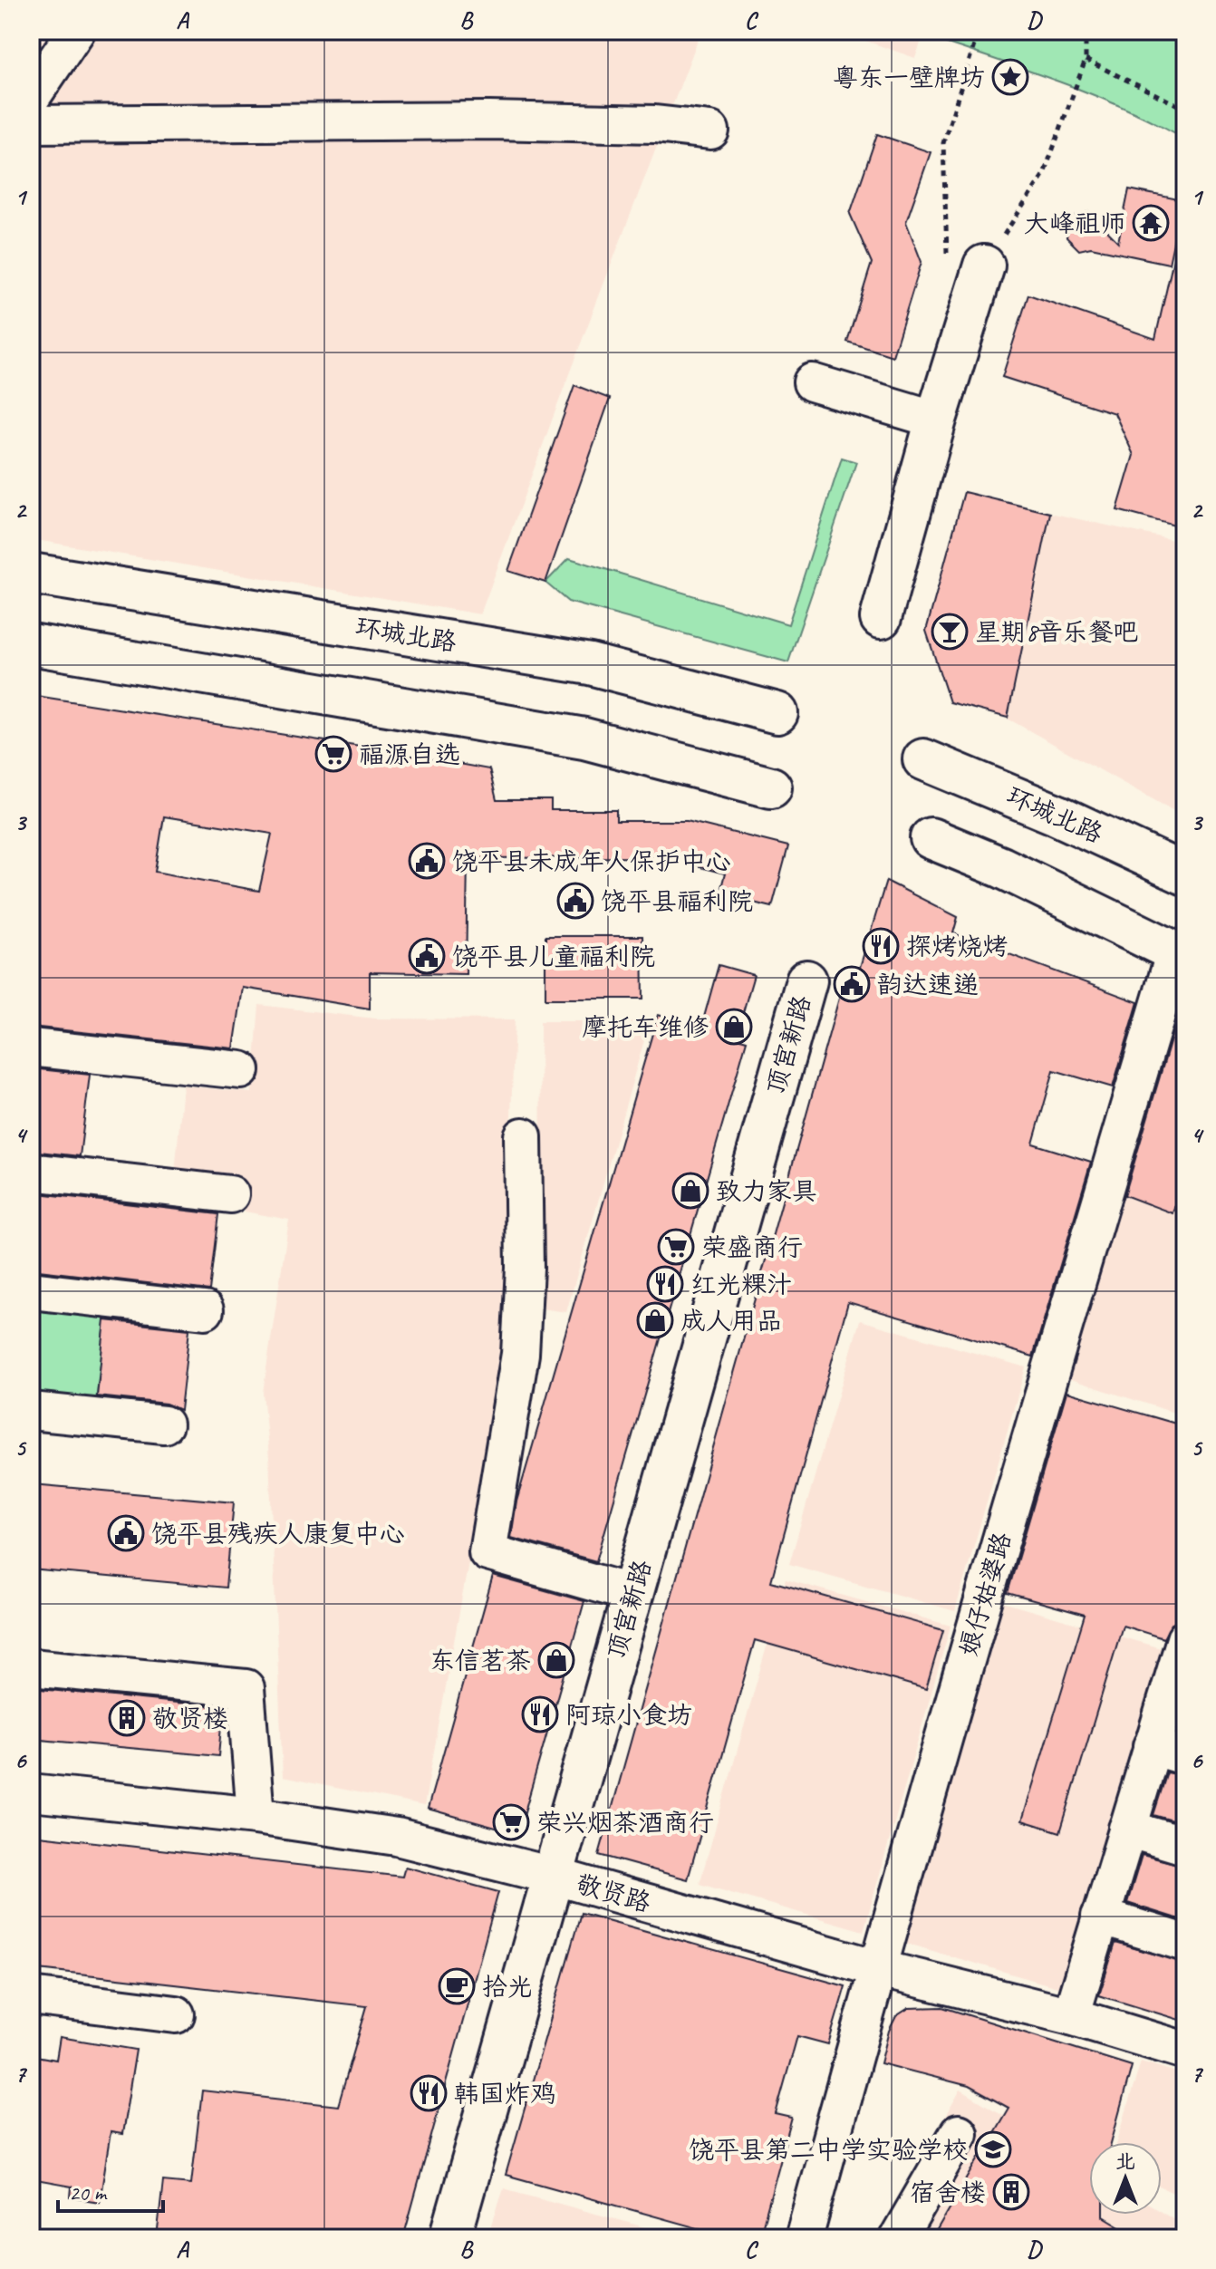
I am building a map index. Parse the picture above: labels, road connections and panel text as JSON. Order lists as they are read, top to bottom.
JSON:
{
  "streets": {
    "main road": ["环城北路", "顶宫新路"],
    "street": ["娘仔姑婆路", "敬贤路"]
  },
  "crossings": [
    ["顶宫新路", "敬贤路"],
    ["娘仔姑婆路", "敬贤路"]
  ],
  "places": {
    "place": ["粤东一壁牌坊"],
    "temple": ["大峰祖师"],
    "bar": ["星期8音乐餐吧"],
    "supermarket": ["福源自选", "荣盛商行", "荣兴烟茶酒商行"],
    "public building": [
      "饶平县未成年人保护中心",
      "饶平县福利院",
      "饶平县儿童福利院",
      "韵达速递",
      "饶平县残疾人康复中心"
    ],
    "restaurant": [
      "探烤烧烤",
      "红光粿汁",
      "阿琼小食坊",
      "韩国炸鸡"
    ],
    "shop": [
      "摩托车维修",
      "致力家具",
      "成人用品",
      "东信茗茶"
    ],
    "building": ["敬贤楼", "宿舍楼"],
    "cafe": ["拾光"],
    "school or university": ["饶平县第二中学实验学校"]
  },
  "scale_bar": "20 m",
  "north": "top",
  "grid": {
    "columns": [
      "A",
      "B",
      "C",
      "D"
    ],
    "rows": [
      "1",
      "2",
      "3",
      "4",
      "5",
      "6",
      "7"
    ]
  }
}
